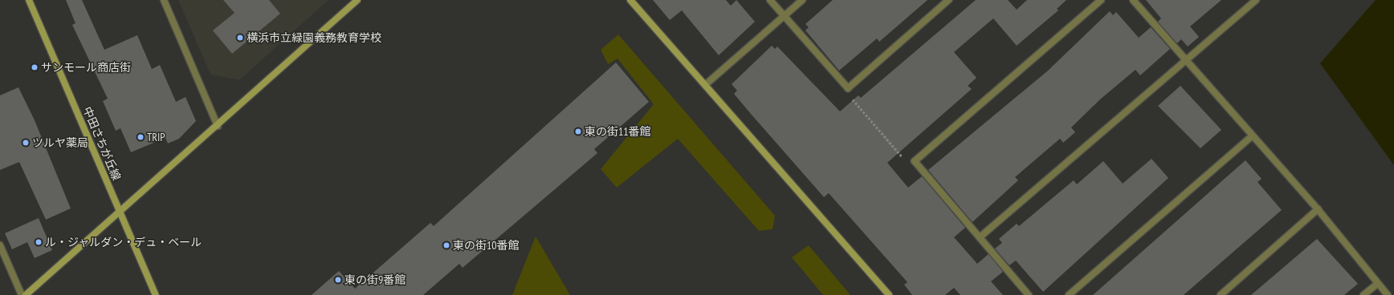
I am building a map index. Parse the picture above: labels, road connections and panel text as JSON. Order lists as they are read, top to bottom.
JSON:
{
  "streets": {
    "street": ["中田さちが丘線"]
  },
  "places": [
    "横浜市立緑園義務教育学校",
    "サンモール商店街",
    "東の街11番館",
    "TRIP",
    "ツルヤ薬局",
    "ル・ジャルダン・デュ・ベール",
    "東の街10番館",
    "東の街9番館"
  ]
}
